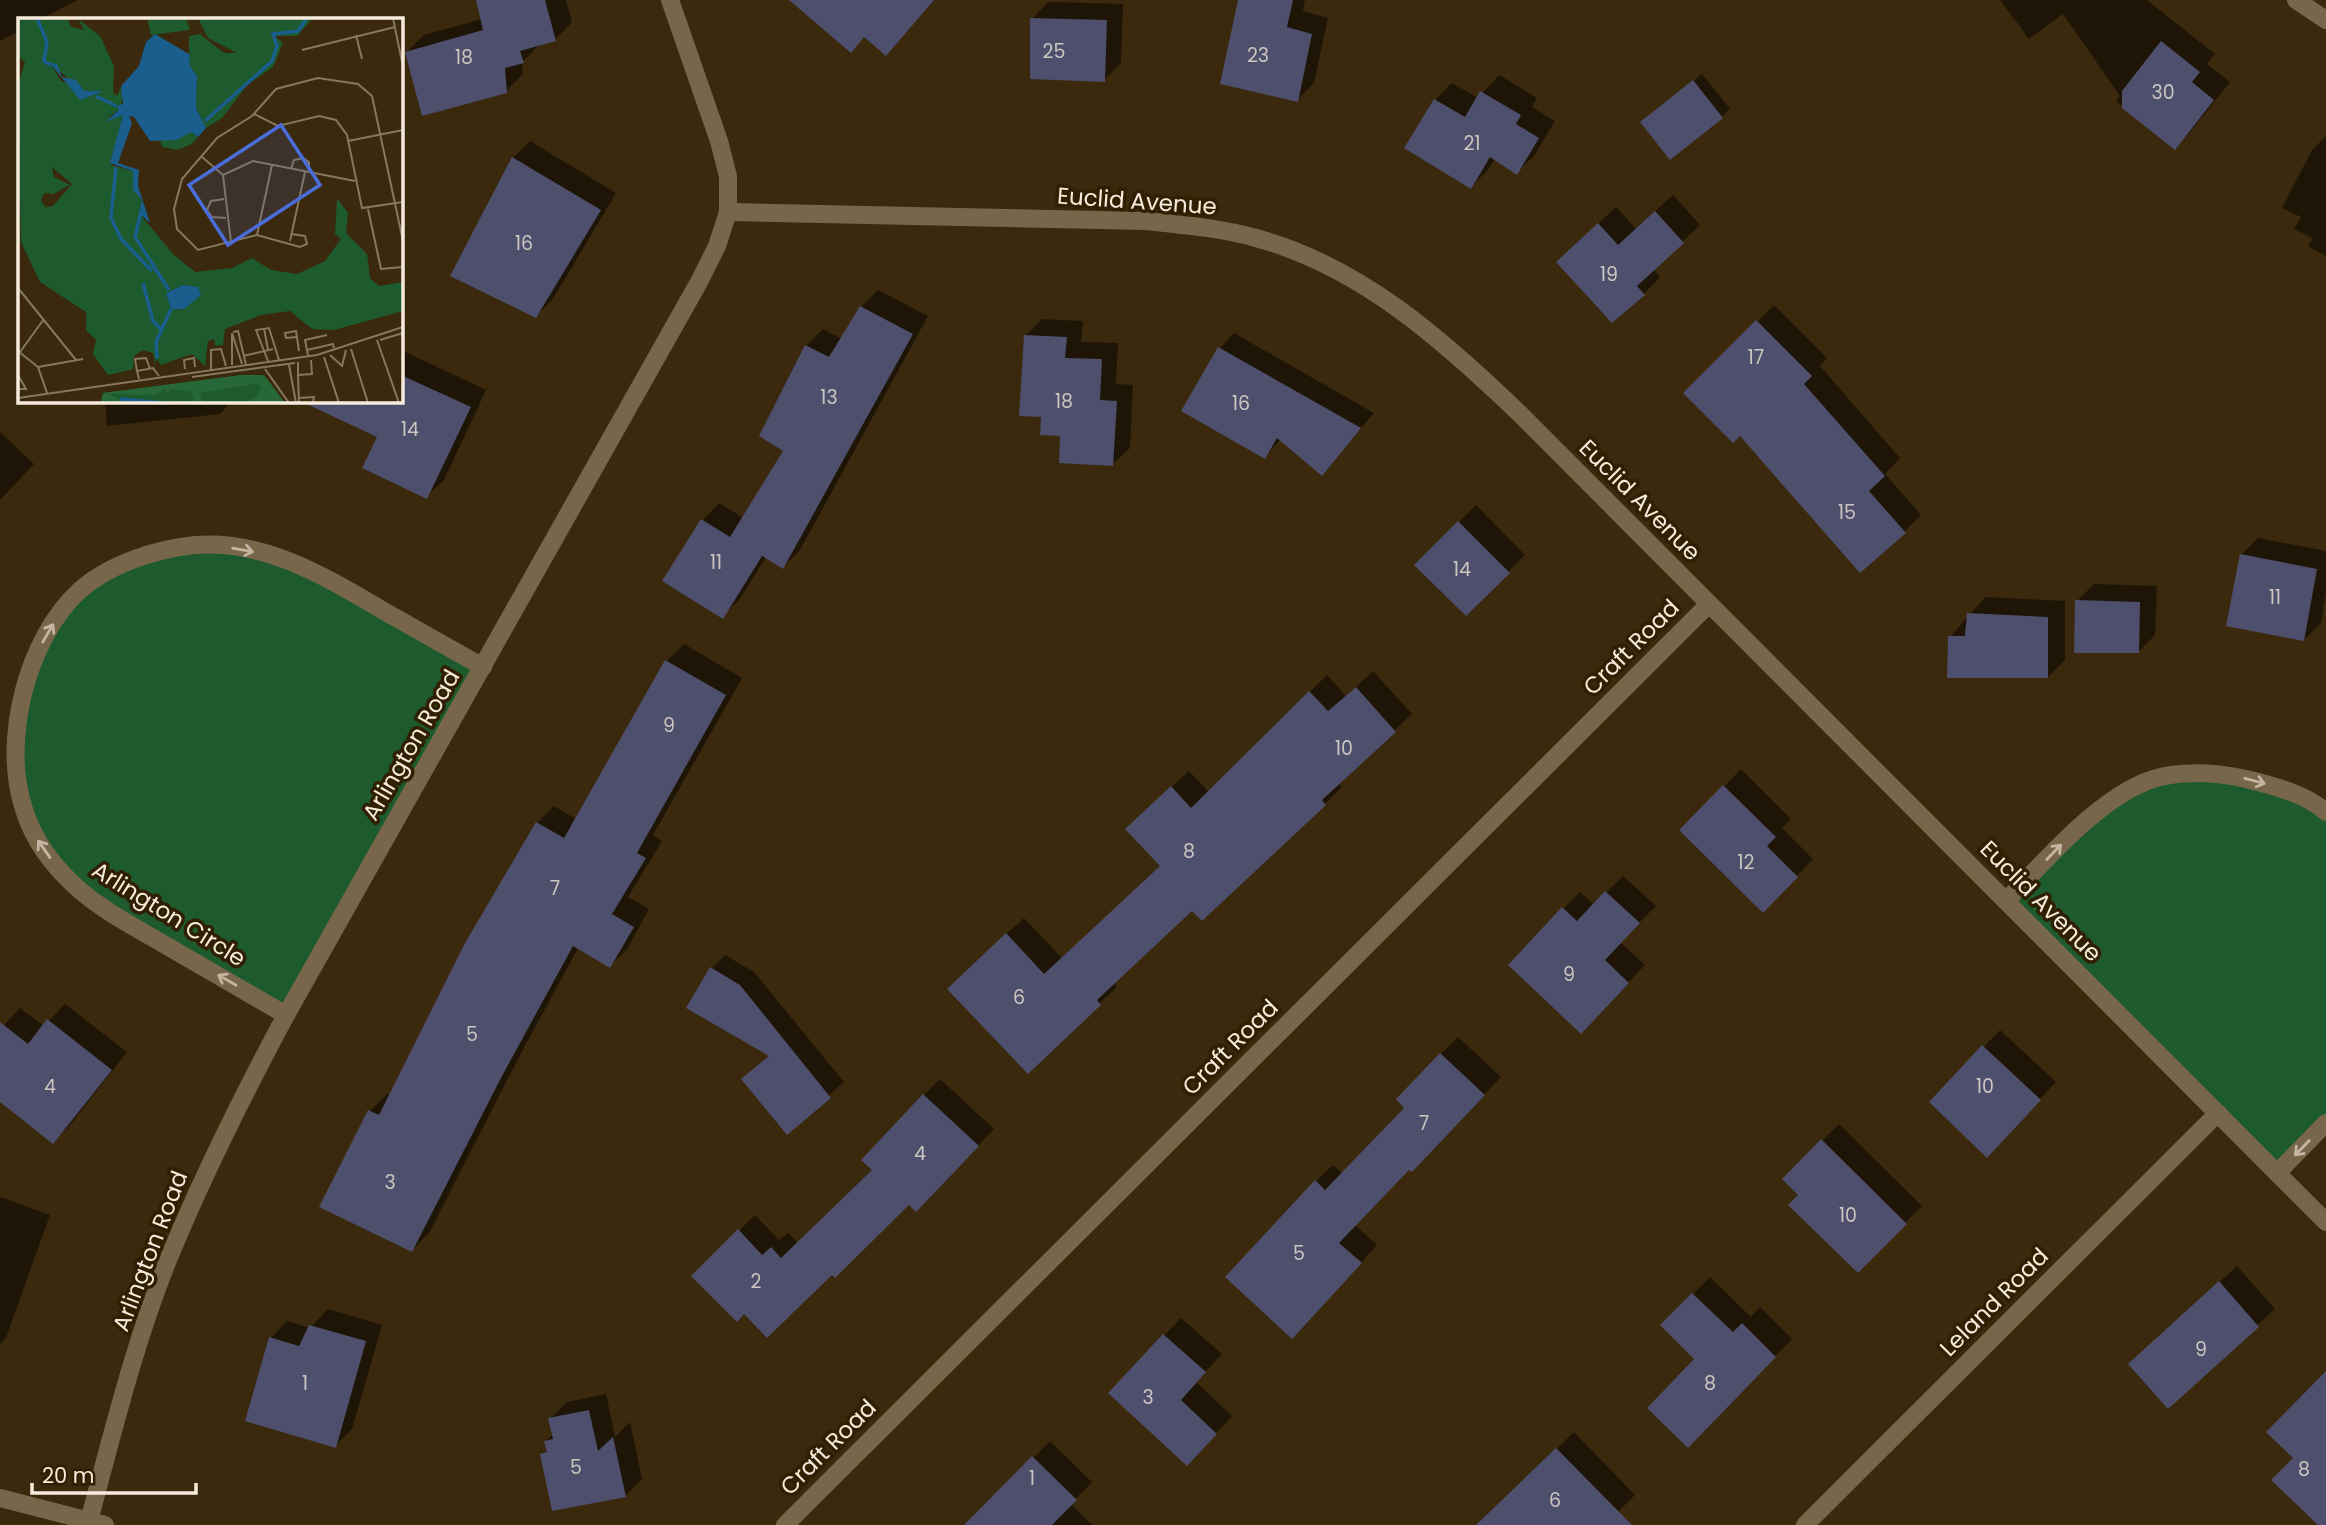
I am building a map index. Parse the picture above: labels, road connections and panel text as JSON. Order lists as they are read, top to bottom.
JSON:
{
  "streets": {
    "street": [
      "Euclid Avenue",
      "Craft Road",
      "Arlington Road",
      "Arlington Circle",
      "Leland Road"
    ]
  },
  "crossings": [
    ["Euclid Avenue", "Craft Road"],
    ["Euclid Avenue", "Arlington Road"],
    ["Euclid Avenue", "Leland Road"],
    ["Arlington Road", "Arlington Circle"]
  ],
  "house_numbers": [
    "25",
    "23",
    "18",
    "30",
    "21",
    "16",
    "19",
    "17",
    "13",
    "18",
    "16",
    "14",
    "15",
    "11",
    "14",
    "11",
    "9",
    "10",
    "8",
    "12",
    "7",
    "9",
    "6",
    "5",
    "4",
    "10",
    "7",
    "4",
    "3",
    "10",
    "5",
    "2",
    "9",
    "1",
    "8",
    "3",
    "5",
    "8",
    "1",
    "6"
  ],
  "scale_bar": "20 m"
}
